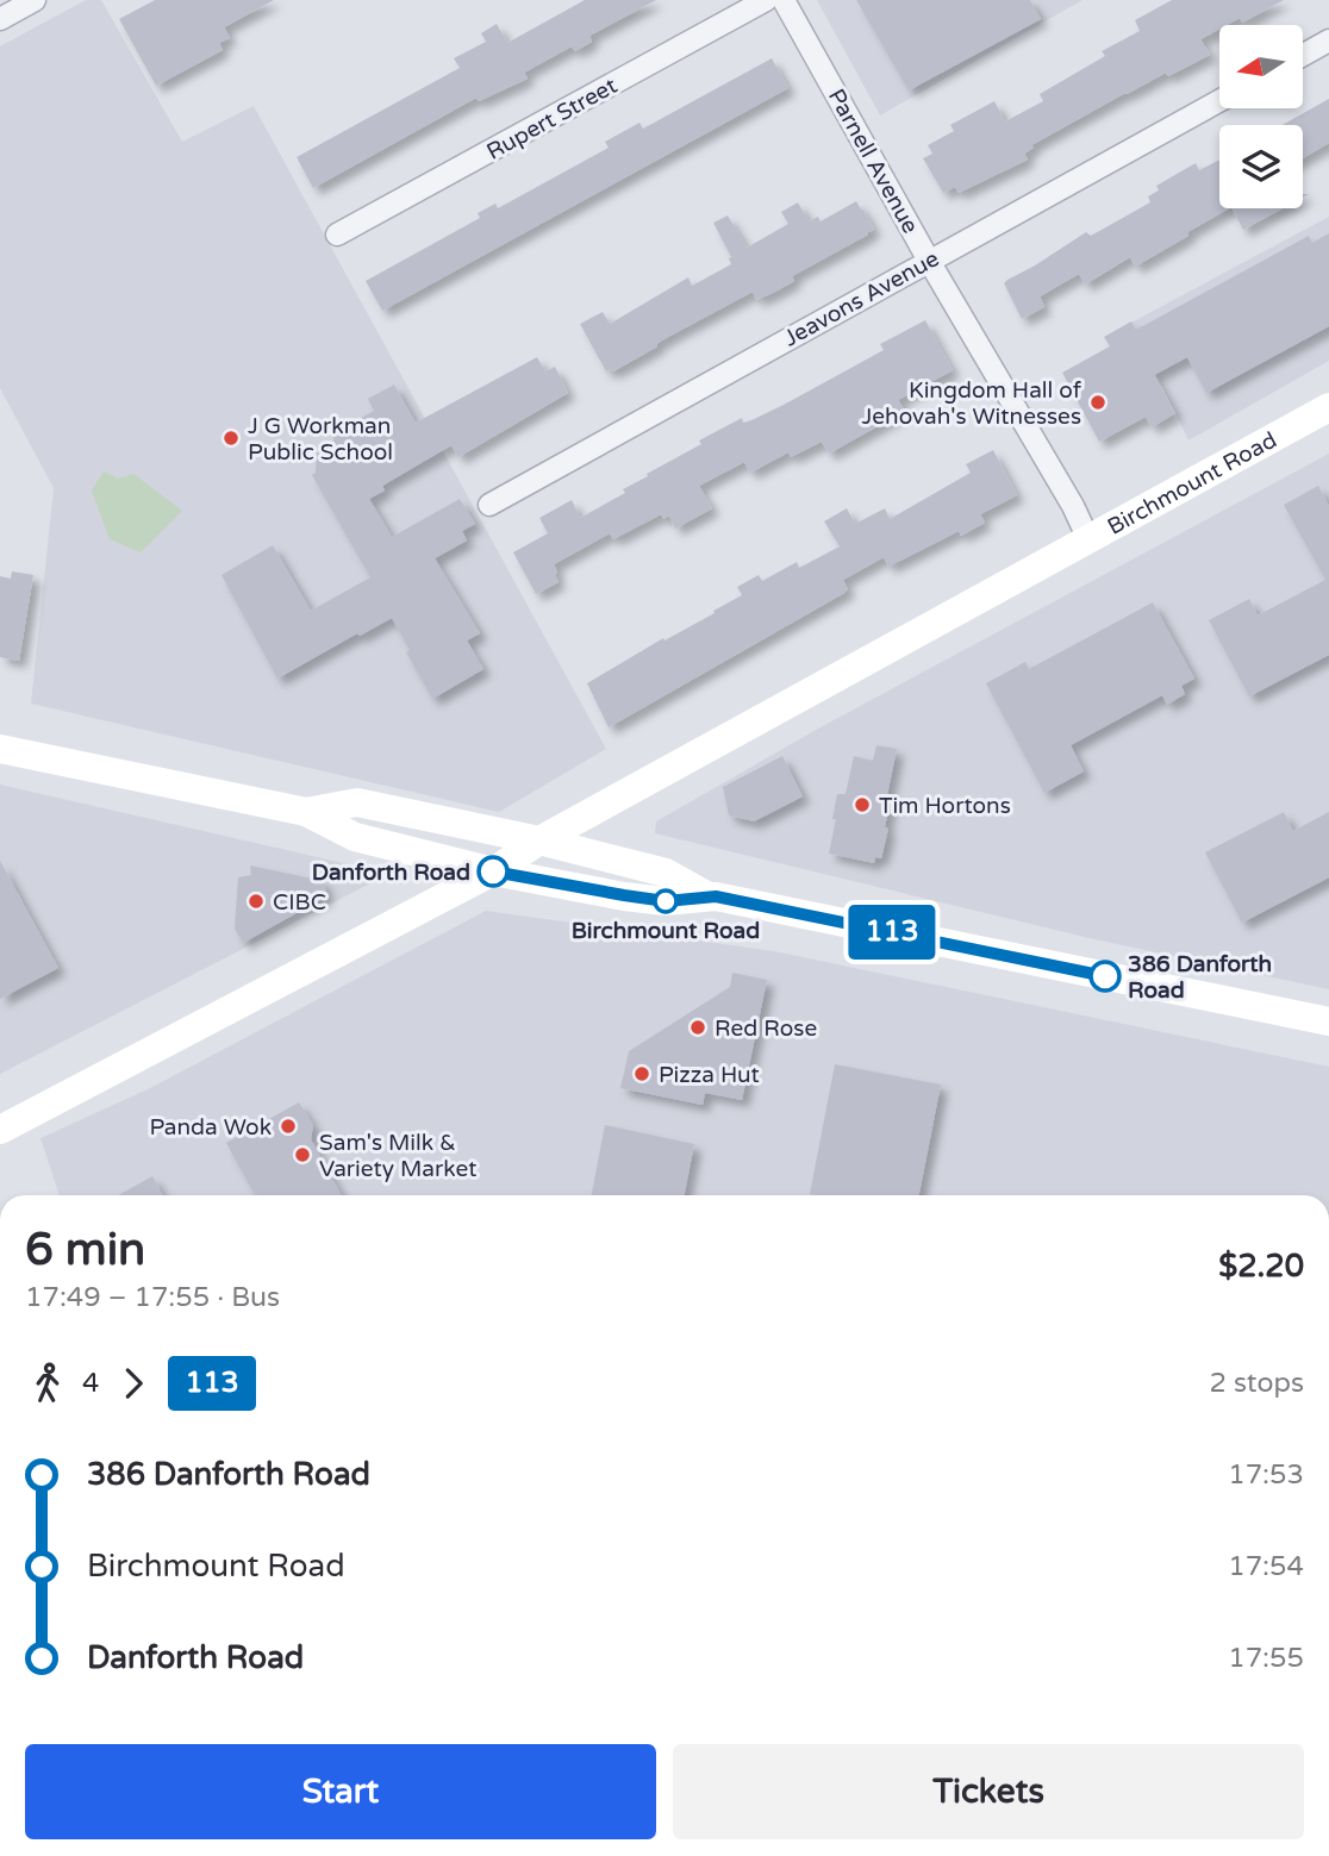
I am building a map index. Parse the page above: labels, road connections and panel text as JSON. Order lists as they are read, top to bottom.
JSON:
{
  "streets": {
    "main road": ["Birchmount Road"],
    "street": ["Rupert Street", "Parnell Avenue", "Jeavons Avenue"]
  },
  "crossings": [
    ["Parnell Avenue", "Jeavons Avenue"],
    ["Parnell Avenue", "Birchmount Road"]
  ],
  "places": [
    "Kingdom Hall of Jehovah's Witnesses",
    "J G Workman Public School",
    "Tim Hortons",
    "Danforth Road",
    "CIBC",
    "Birchmount Road",
    "386 Danforth Road",
    "Red Rose",
    "Pizza Hut",
    "Panda Wok",
    "Sam's Milk & Variety Market"
  ],
  "lines": ["bus line 113"],
  "north": "left",
  "page": {
    "on_map": "113",
    "heading": ["6 min", "17:49 – 17:55 · Bus", "$2.20"],
    "legs": ["4", "113", "2 stops"],
    "list": [
      {
        "name": "386 Danforth Road",
        "value": "17:53"
      },
      {
        "name": "Birchmount Road",
        "value": "17:54"
      },
      {
        "name": "Danforth Road",
        "value": "17:55"
      }
    ],
    "buttons": ["Start", "Tickets"]
  }
}
